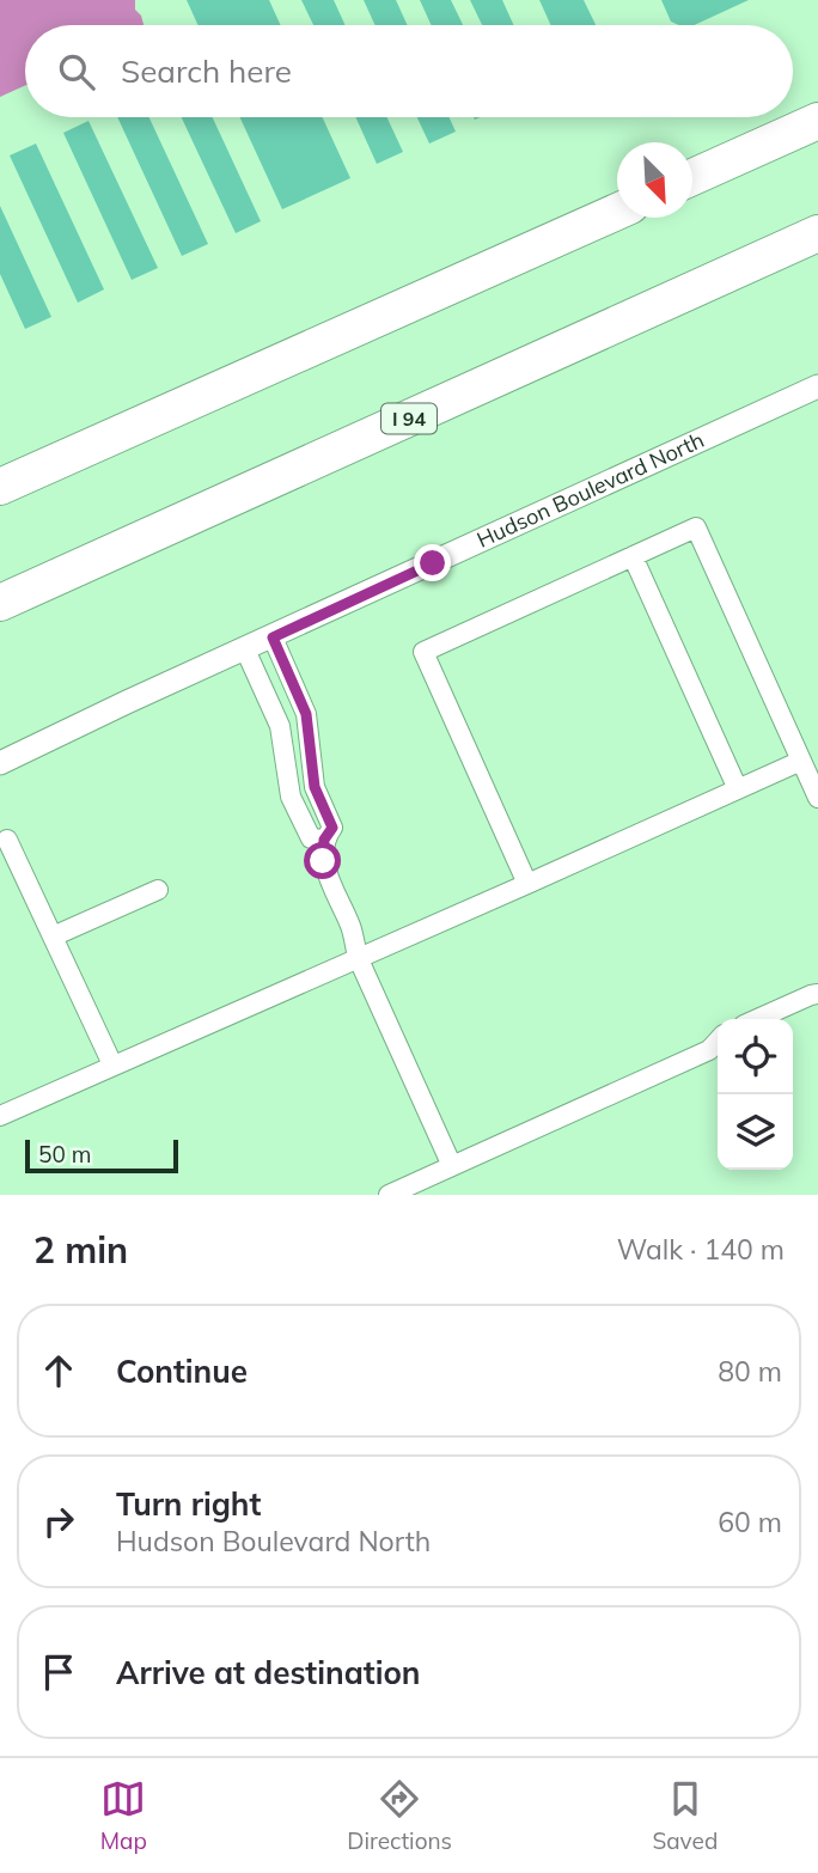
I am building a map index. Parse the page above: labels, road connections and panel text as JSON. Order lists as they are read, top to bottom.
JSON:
{
  "streets": {
    "highway": ["I 94"],
    "street": ["Hudson Boulevard North"]
  },
  "scale_bar": "50 m",
  "north": "bottom right",
  "page": {
    "search": "Search here",
    "scale": "50 m",
    "heading": ["2 min", "Walk · 140 m"],
    "list": [
      ["Continue", "80 m"],
      ["Turn right", "Hudson Boulevard North", "60 m"],
      "Arrive at destination"
    ],
    "nav": ["Map", "Directions", "Saved"]
  }
}
